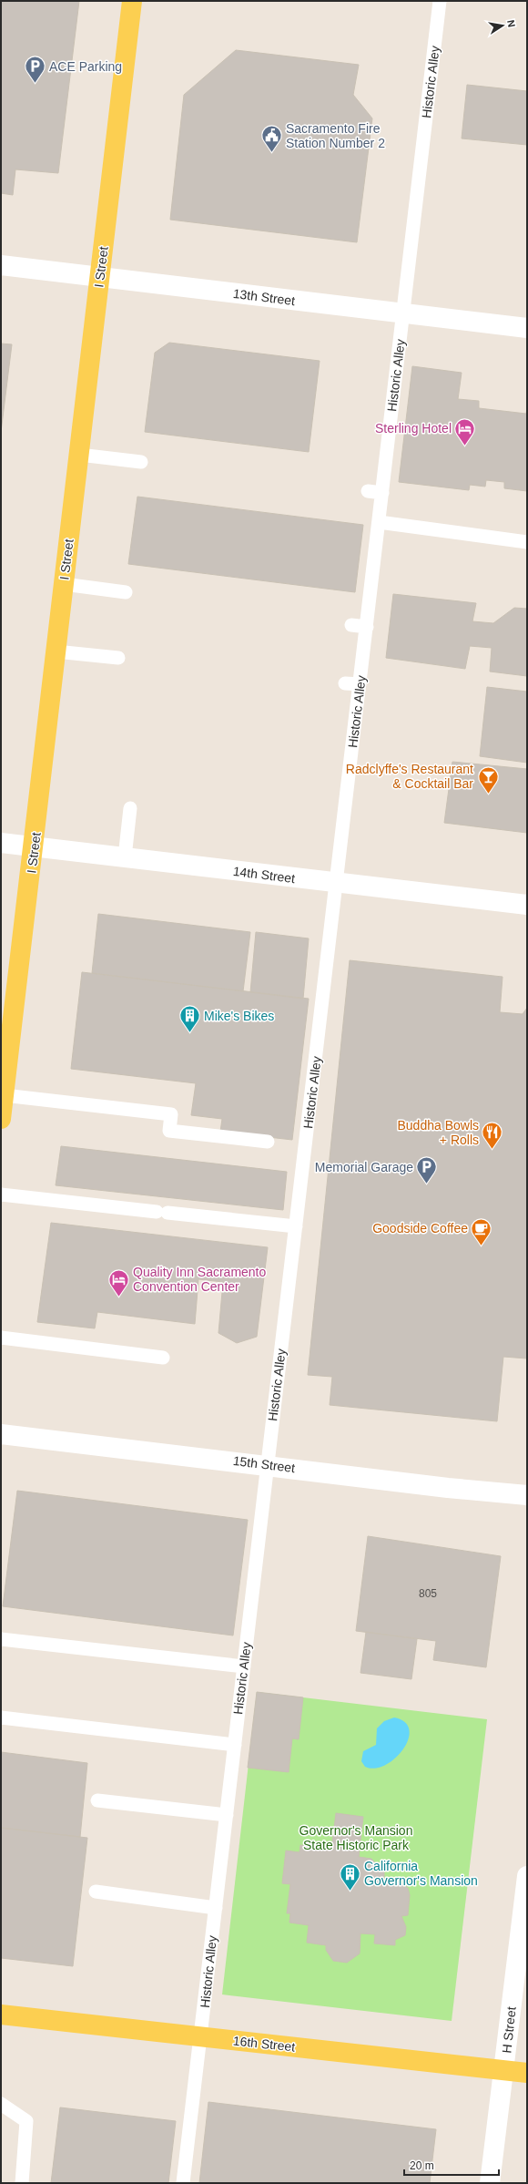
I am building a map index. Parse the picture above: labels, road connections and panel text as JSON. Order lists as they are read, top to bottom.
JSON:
{
  "streets": {
    "main road": ["I Street", "16th Street"],
    "street": [
      "13th Street",
      "14th Street",
      "15th Street",
      "H Street"
    ],
    "lane": ["Historic Alley"]
  },
  "crossings": [
    ["Historic Alley", "13th Street"],
    ["Historic Alley", "14th Street"],
    ["Historic Alley", "15th Street"],
    ["Historic Alley", "16th Street"],
    ["I Street", "13th Street"],
    ["I Street", "14th Street"],
    ["H Street", "16th Street"]
  ],
  "parks": ["Governor's Mansion State Historic Park"],
  "places": {
    "parking": ["ACE Parking", "Memorial Garage"],
    "public building": ["Sacramento Fire Station Number 2"],
    "hotel": ["Sterling Hotel", "Quality Inn Sacramento Convention Center"],
    "bar": ["Radclyffe's Restaurant & Cocktail Bar"],
    "building": ["Mike's Bikes", "California Governor's Mansion"],
    "restaurant": ["Buddha Bowls + Rolls"],
    "cafe": ["Goodside Coffee"]
  },
  "house_numbers": ["805"],
  "scale_bar": "20 m",
  "north": "right"
}
